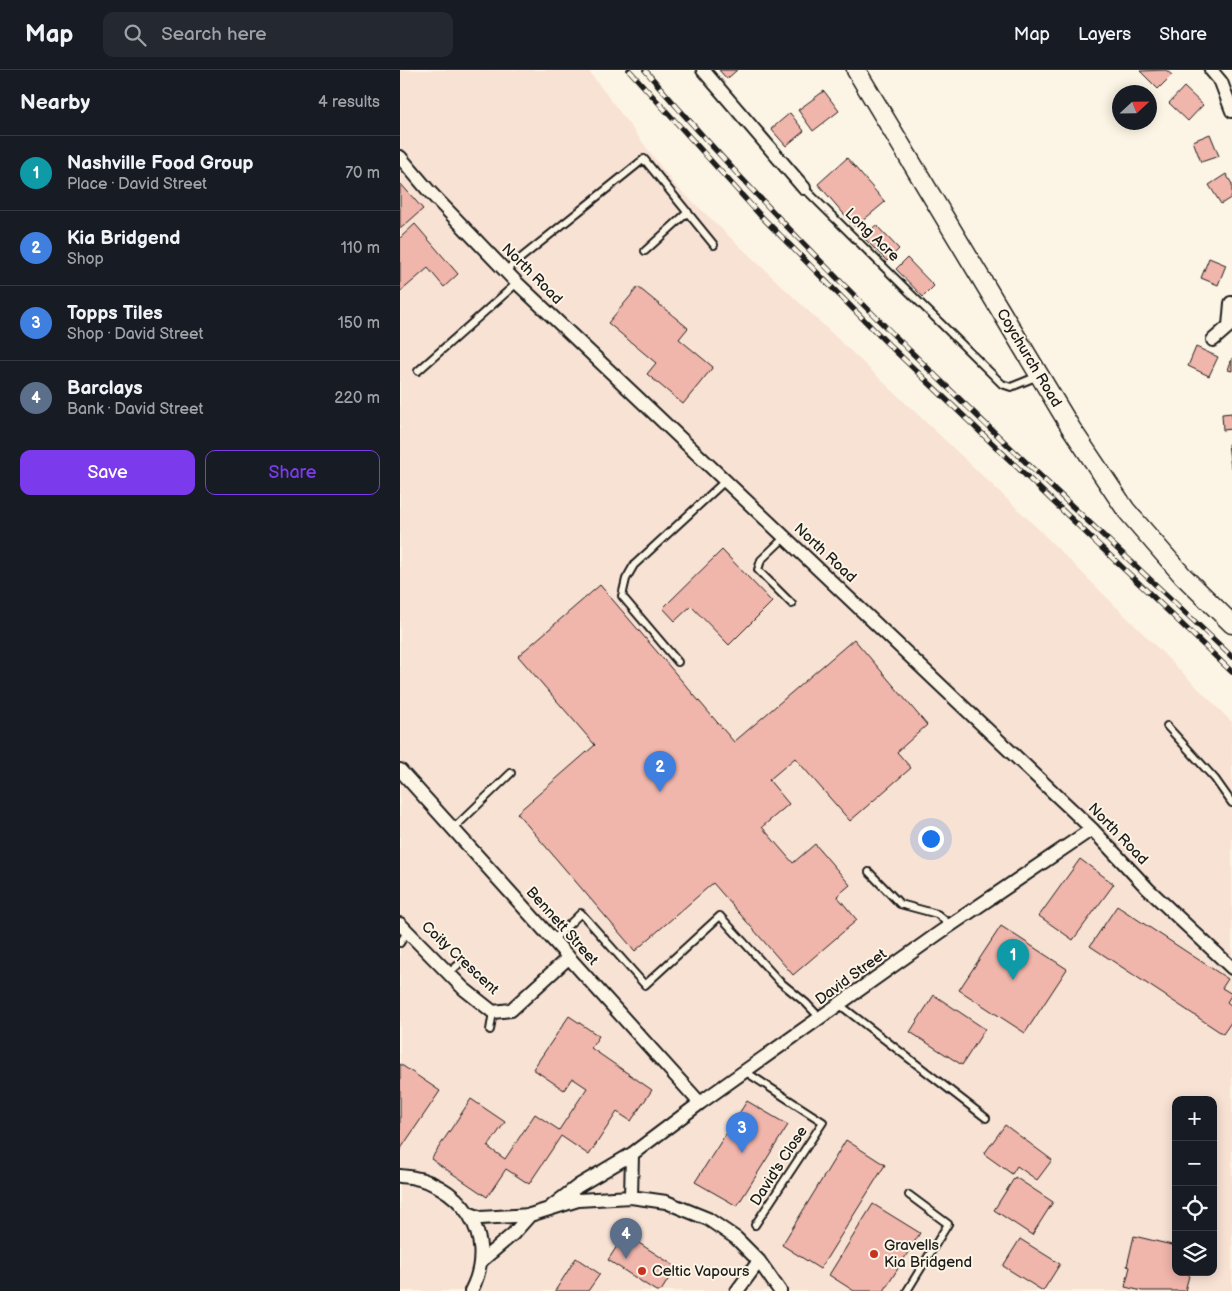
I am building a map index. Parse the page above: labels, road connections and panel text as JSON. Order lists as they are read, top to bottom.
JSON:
{
  "streets": {
    "main road": ["Coychurch Road"],
    "street": [
      "Long Acre",
      "North Road",
      "Bennett Street",
      "Coity Crescent",
      "David Street"
    ],
    "lane": ["David's Close"]
  },
  "crossings": [
    ["Long Acre", "Coychurch Road"],
    ["North Road", "David Street"],
    ["Bennett Street", "Coity Crescent"],
    ["Bennett Street", "David Street"],
    ["David Street", "David's Close"]
  ],
  "places": ["Gravells Kia Bridgend", "Celtic Vapours"],
  "north": "right",
  "page": {
    "header": "Map",
    "search": "Search here",
    "nav": ["Map", "Layers", "Share"],
    "heading": ["Nearby", "4 results"],
    "list": [
      {
        "mark": "1",
        "name": "Nashville Food Group",
        "note": "Place · David Street",
        "value": "70 m"
      },
      {
        "mark": "2",
        "name": "Kia Bridgend",
        "note": "Shop",
        "value": "110 m"
      },
      {
        "mark": "3",
        "name": "Topps Tiles",
        "note": "Shop · David Street",
        "value": "150 m"
      },
      {
        "mark": "4",
        "name": "Barclays",
        "note": "Bank · David Street",
        "value": "220 m"
      }
    ],
    "buttons": ["Save", "Share"],
    "pins": [
      "2",
      "1",
      "3",
      "4"
    ],
    "map_buttons": ["+", "−"]
  }
}
